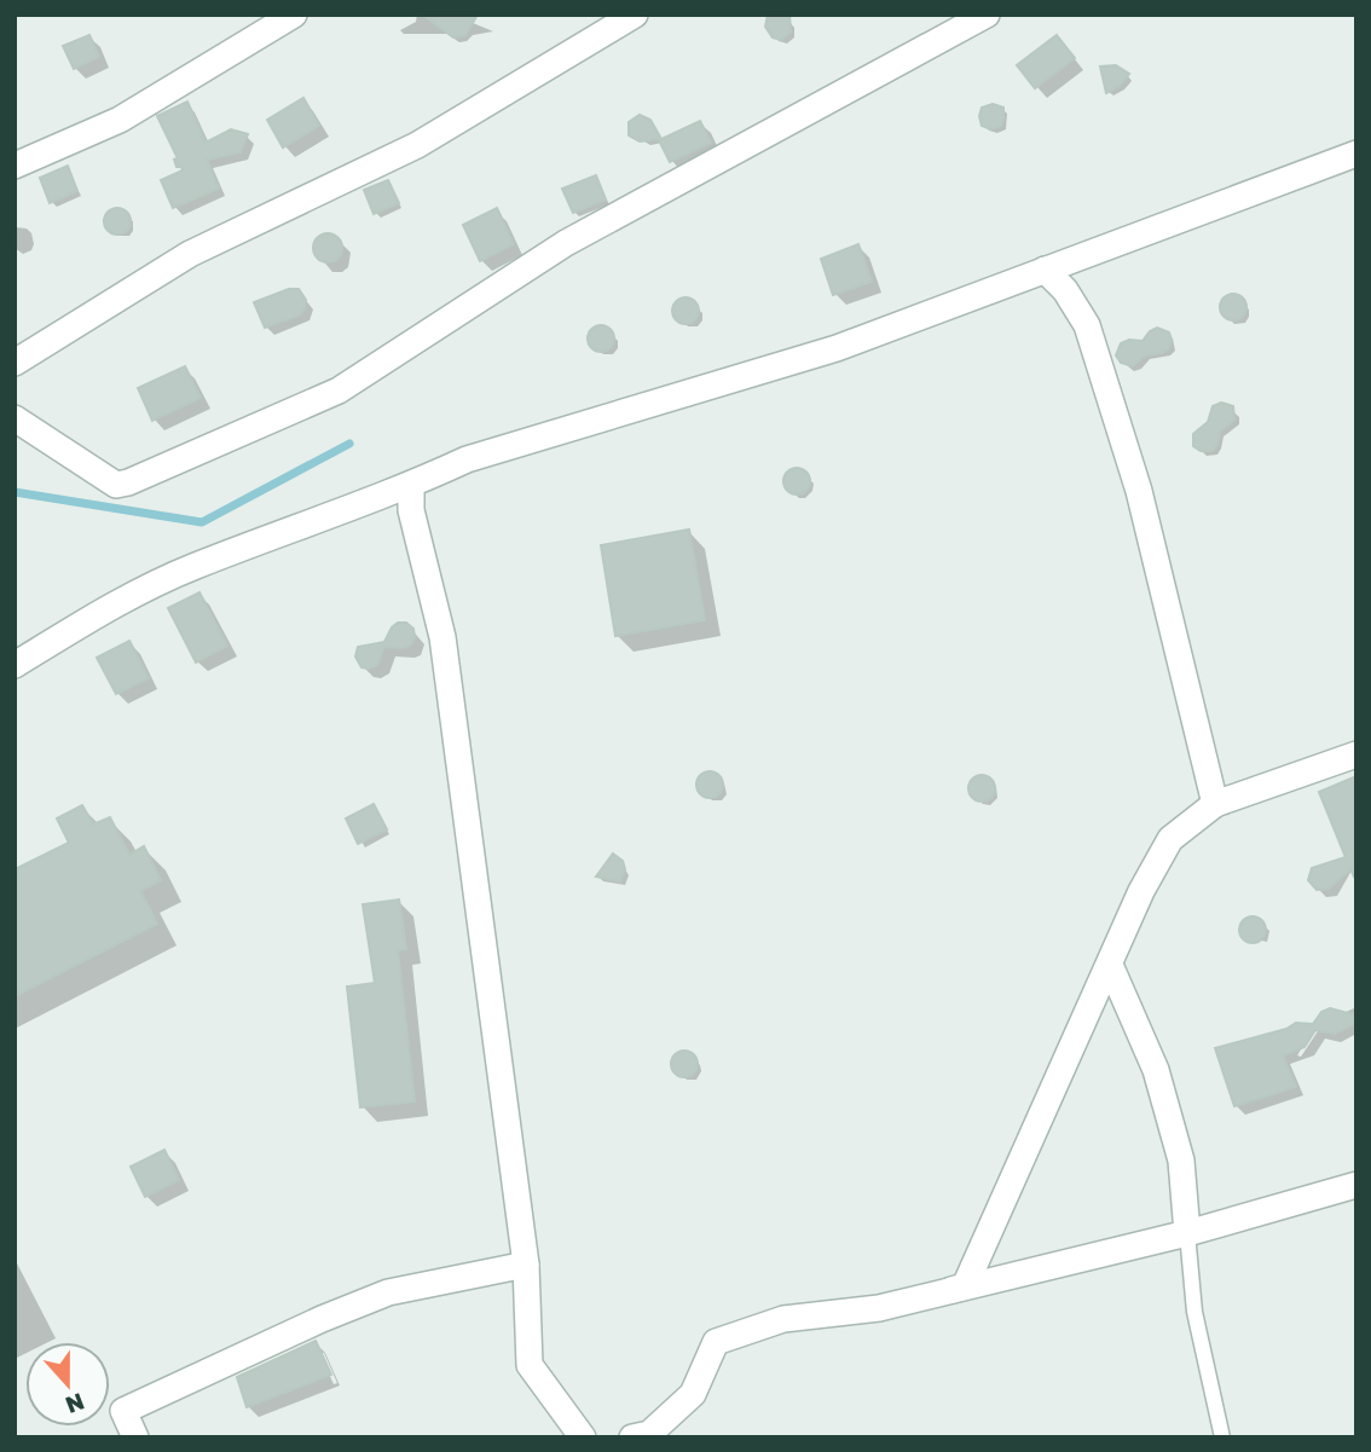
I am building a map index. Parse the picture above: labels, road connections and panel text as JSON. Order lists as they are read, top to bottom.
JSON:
{
  "north": "bottom"
}
